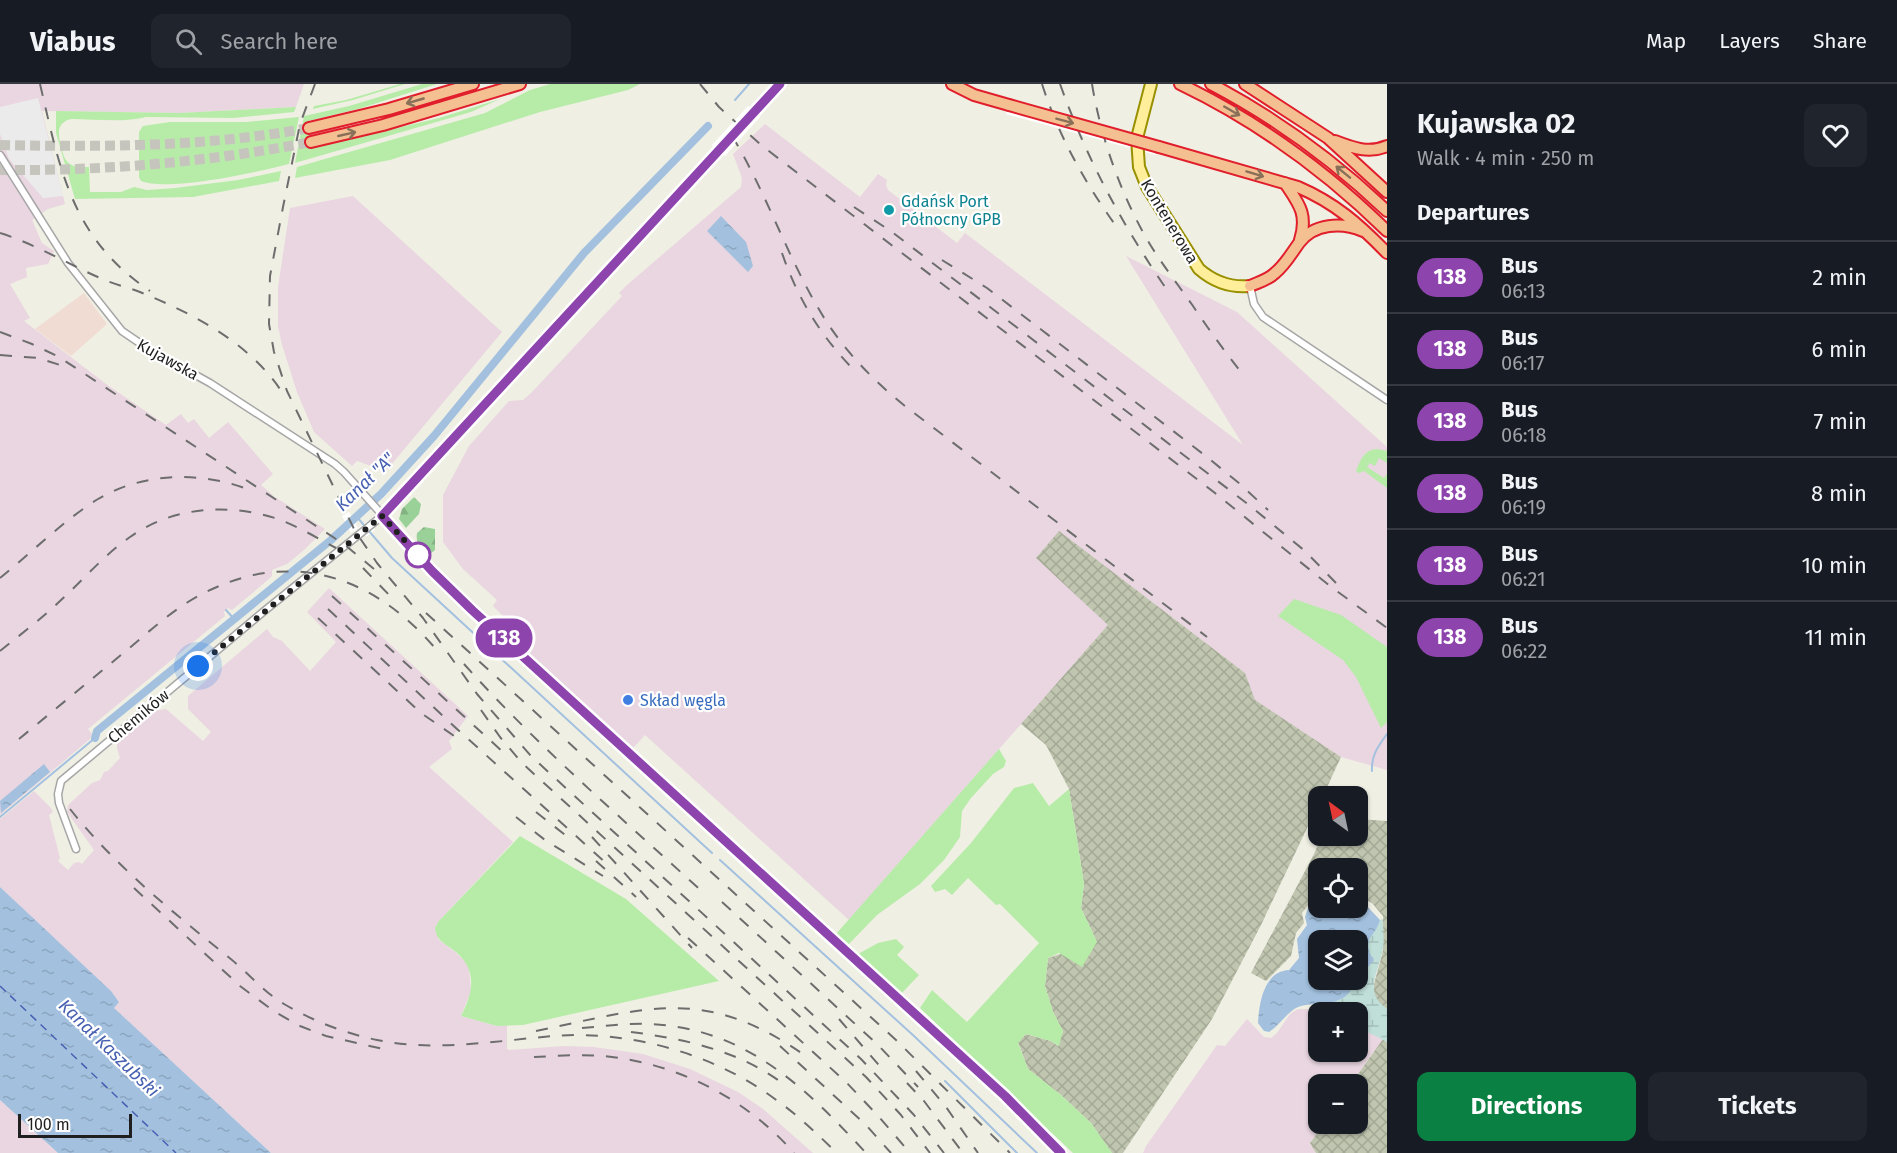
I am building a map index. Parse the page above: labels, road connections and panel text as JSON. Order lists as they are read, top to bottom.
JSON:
{
  "streets": {
    "main road": ["Kontenerowa"],
    "street": ["Kujawska", "Chemików"]
  },
  "crossings": [
    ["Kujawska", "Chemików"]
  ],
  "water": ["Kanał \"A\"", "Kanał Kaszubski"],
  "places": ["Gdańsk Port Północny GPB", "Skład węgla"],
  "lines": ["bus line 138"],
  "scale_bar": "100 m",
  "north": "top left",
  "page": {
    "header": "Viabus",
    "search": "Search here",
    "nav": ["Map", "Layers", "Share"],
    "on_map": "138",
    "heading": [
      ["Kujawska 02", "Walk · 4 min · 250 m"],
      "Departures"
    ],
    "list": [
      {
        "mark": "138",
        "name": "Bus",
        "note": "06:13",
        "value": "2 min"
      },
      {
        "mark": "138",
        "name": "Bus",
        "note": "06:17",
        "value": "6 min"
      },
      {
        "mark": "138",
        "name": "Bus",
        "note": "06:18",
        "value": "7 min"
      },
      {
        "mark": "138",
        "name": "Bus",
        "note": "06:19",
        "value": "8 min"
      },
      {
        "mark": "138",
        "name": "Bus",
        "note": "06:21",
        "value": "10 min"
      },
      {
        "mark": "138",
        "name": "Bus",
        "note": "06:22",
        "value": "11 min"
      }
    ],
    "map_buttons": ["+", "−"],
    "buttons": ["Directions", "Tickets"],
    "scale": "100 m"
  }
}
